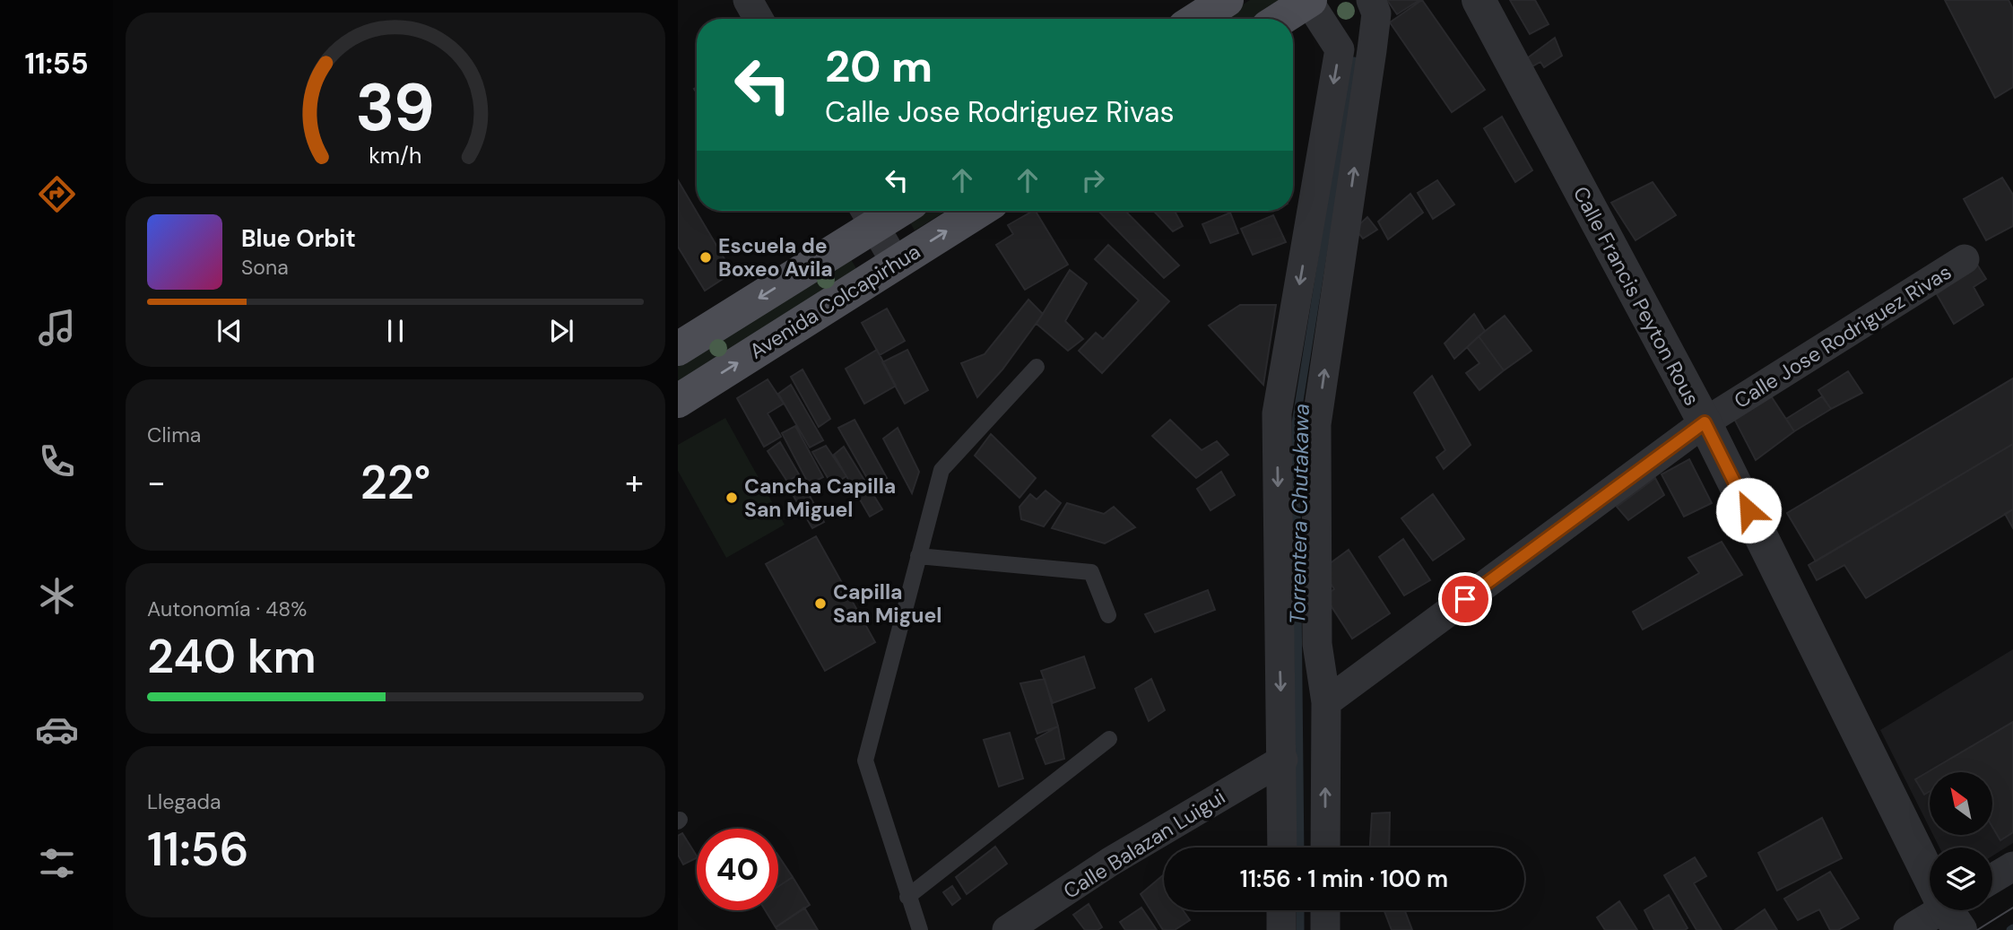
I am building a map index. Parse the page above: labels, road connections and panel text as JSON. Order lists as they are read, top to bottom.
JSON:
{
  "streets": {
    "main road": ["Avenida Colcapirhua"],
    "street": ["Calle Francis Peyton Rous", "Calle Jose Rodriguez Rivas", "Calle Balazan Luigui"]
  },
  "crossings": [
    ["Calle Francis Peyton Rous", "Calle Jose Rodriguez Rivas"]
  ],
  "water": ["Torrentera Chutakawa"],
  "places": ["Escuela de Boxeo Avila", "Cancha Capilla San Miguel", "Capilla San Miguel"],
  "north": "top left",
  "page": {
    "tabs": "11:55",
    "turn": ["20 m", "Calle Jose Rodriguez Rivas"],
    "song": ["Blue Orbit", "Sona"],
    "tile": [
      "Clima",
      ["Autonomía · 48%", "240 km"],
      ["Llegada", "11:56"]
    ],
    "heat": ["−", "22°", "+"],
    "limit": "40",
    "trip": "11:56 · 1 min · 100 m",
    "gauge": ["39", "km/h"]
  }
}
